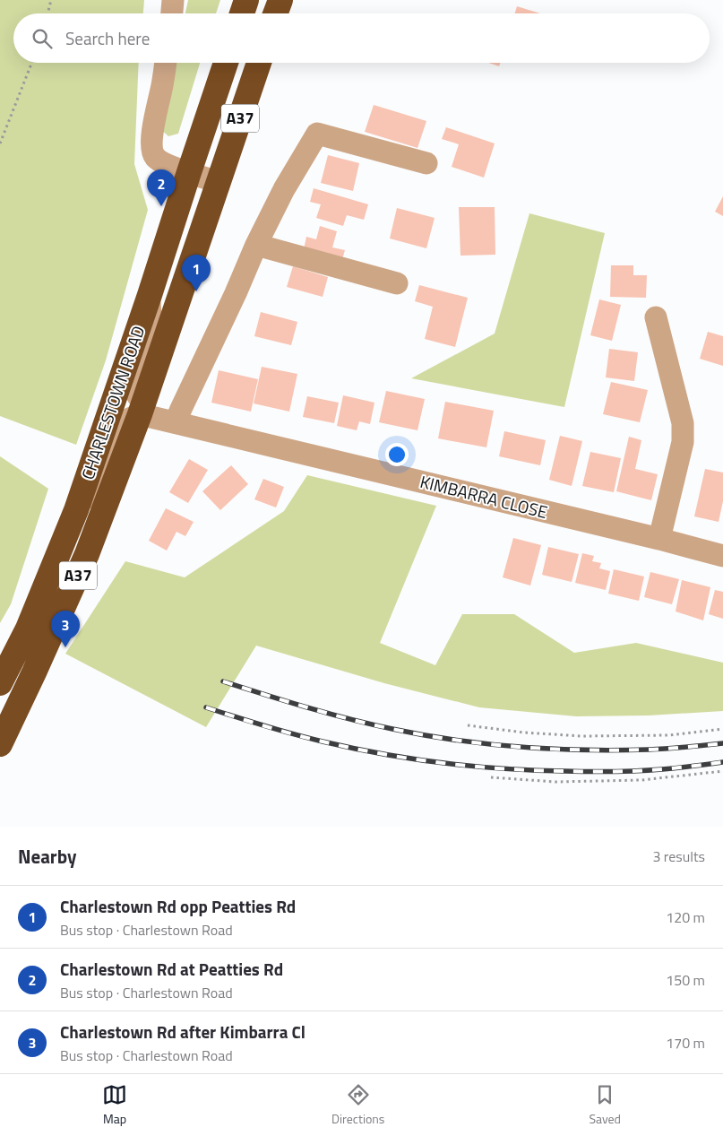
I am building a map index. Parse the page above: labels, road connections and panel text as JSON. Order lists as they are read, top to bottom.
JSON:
{
  "streets": {
    "highway": ["A37", "CHARLESTOWN ROAD"],
    "street": ["KIMBARRA CLOSE"]
  },
  "crossings": [
    ["CHARLESTOWN ROAD", "KIMBARRA CLOSE"]
  ],
  "page": {
    "search": "Search here",
    "pins": ["2", "1", "3"],
    "heading": ["Nearby", "3 results"],
    "list": [
      {
        "mark": "1",
        "name": "Charlestown Rd opp Peatties Rd",
        "note": "Bus stop · Charlestown Road",
        "value": "120 m"
      },
      {
        "mark": "2",
        "name": "Charlestown Rd at Peatties Rd",
        "note": "Bus stop · Charlestown Road",
        "value": "150 m"
      },
      {
        "mark": "3",
        "name": "Charlestown Rd after Kimbarra Cl",
        "note": "Bus stop · Charlestown Road",
        "value": "170 m"
      }
    ],
    "nav": ["Map", "Directions", "Saved"]
  }
}
